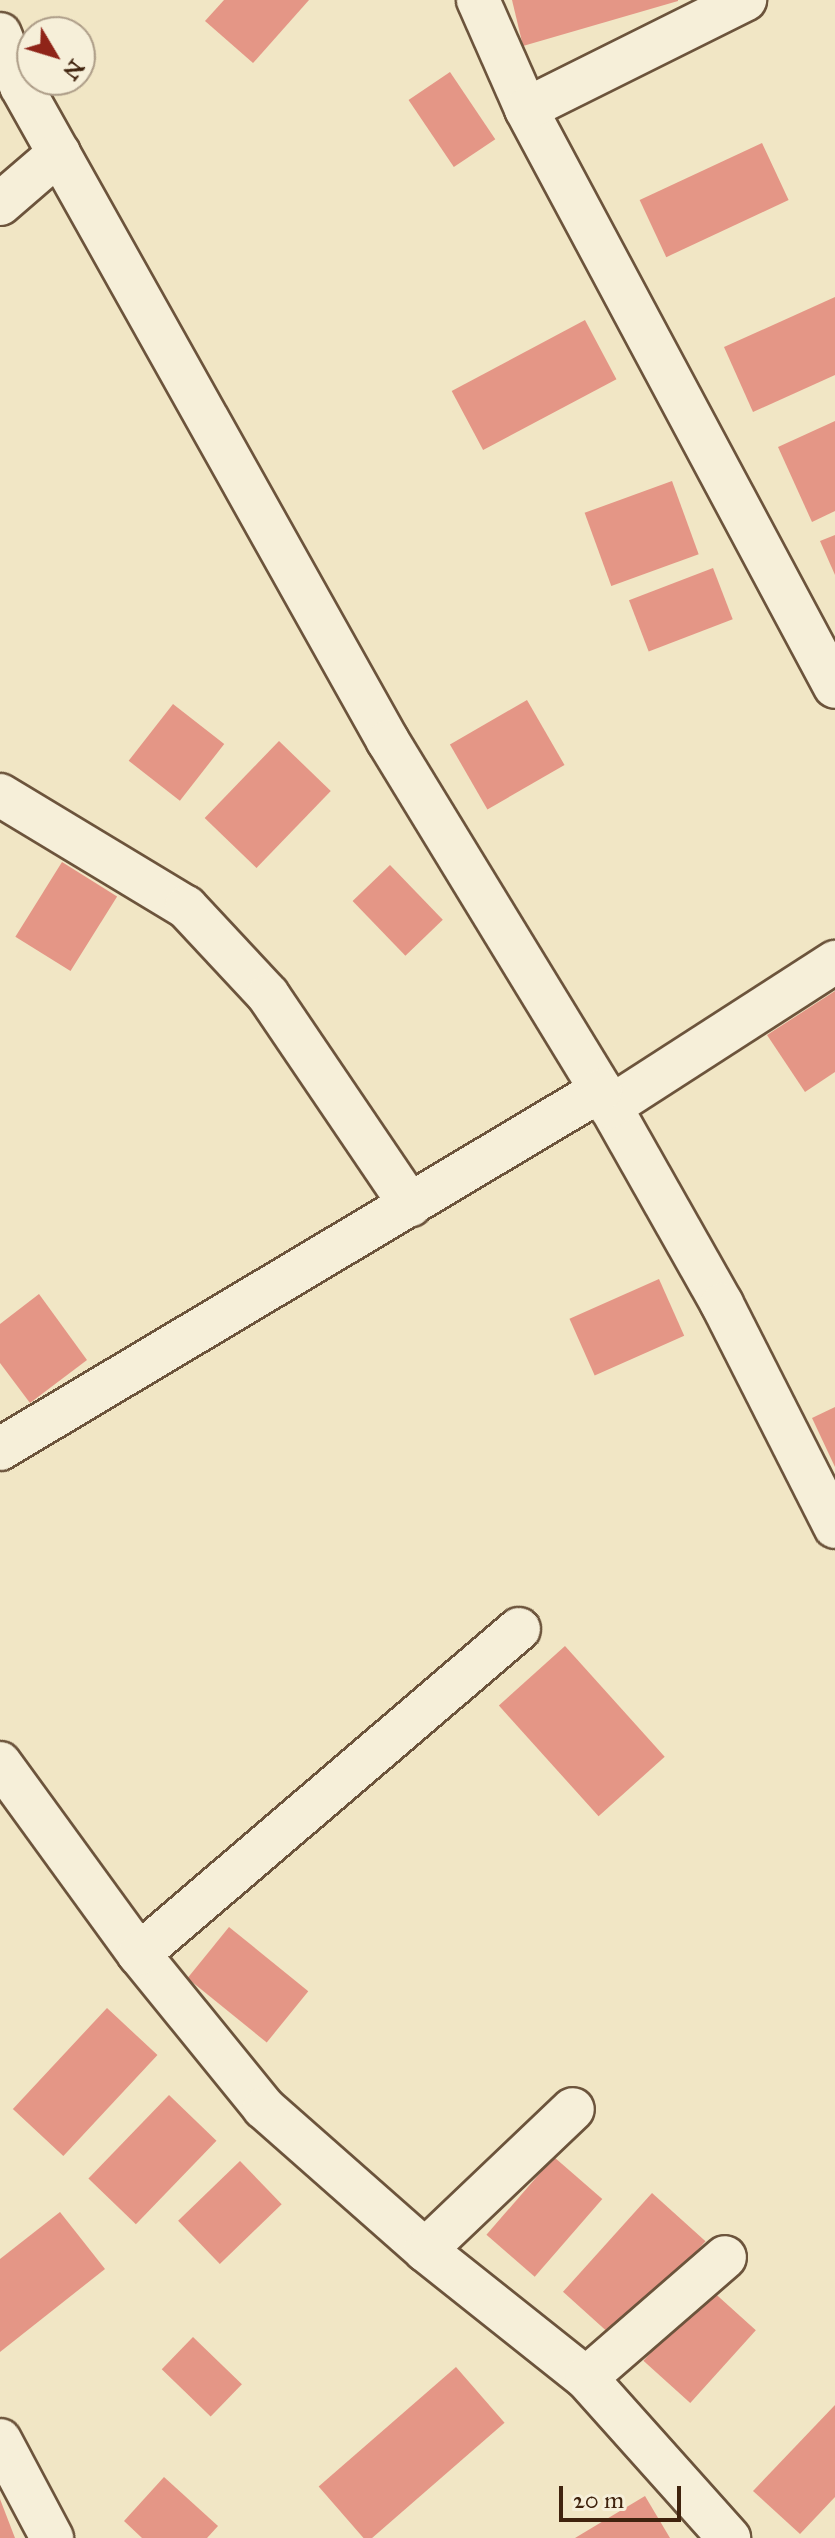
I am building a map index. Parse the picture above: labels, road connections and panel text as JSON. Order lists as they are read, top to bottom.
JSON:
{
  "scale_bar": "20 m",
  "north": "bottom right"
}
